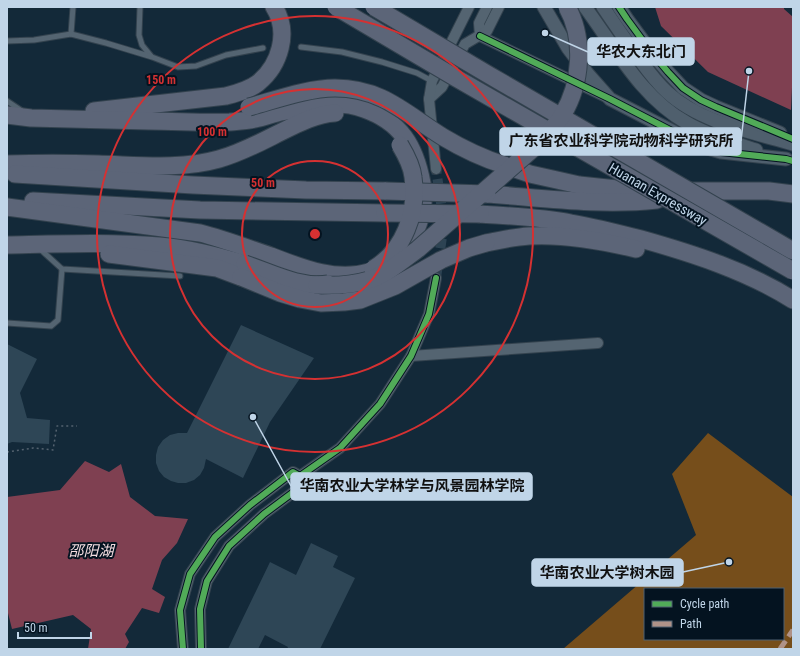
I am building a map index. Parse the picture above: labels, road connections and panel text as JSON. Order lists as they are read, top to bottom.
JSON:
{
  "streets": {
    "highway": ["Huanan Expressway"]
  },
  "water": ["邵阳湖"],
  "places": [
    "华农大东北门",
    "广东省农业科学院动物科学研究所",
    "华南农业大学林学与风景园林学院",
    "华南农业大学树木园"
  ],
  "legend": ["Cycle path", "Path"],
  "scale_bar": "50 m",
  "rings": ["150 m", "100 m", "50 m"]
}
